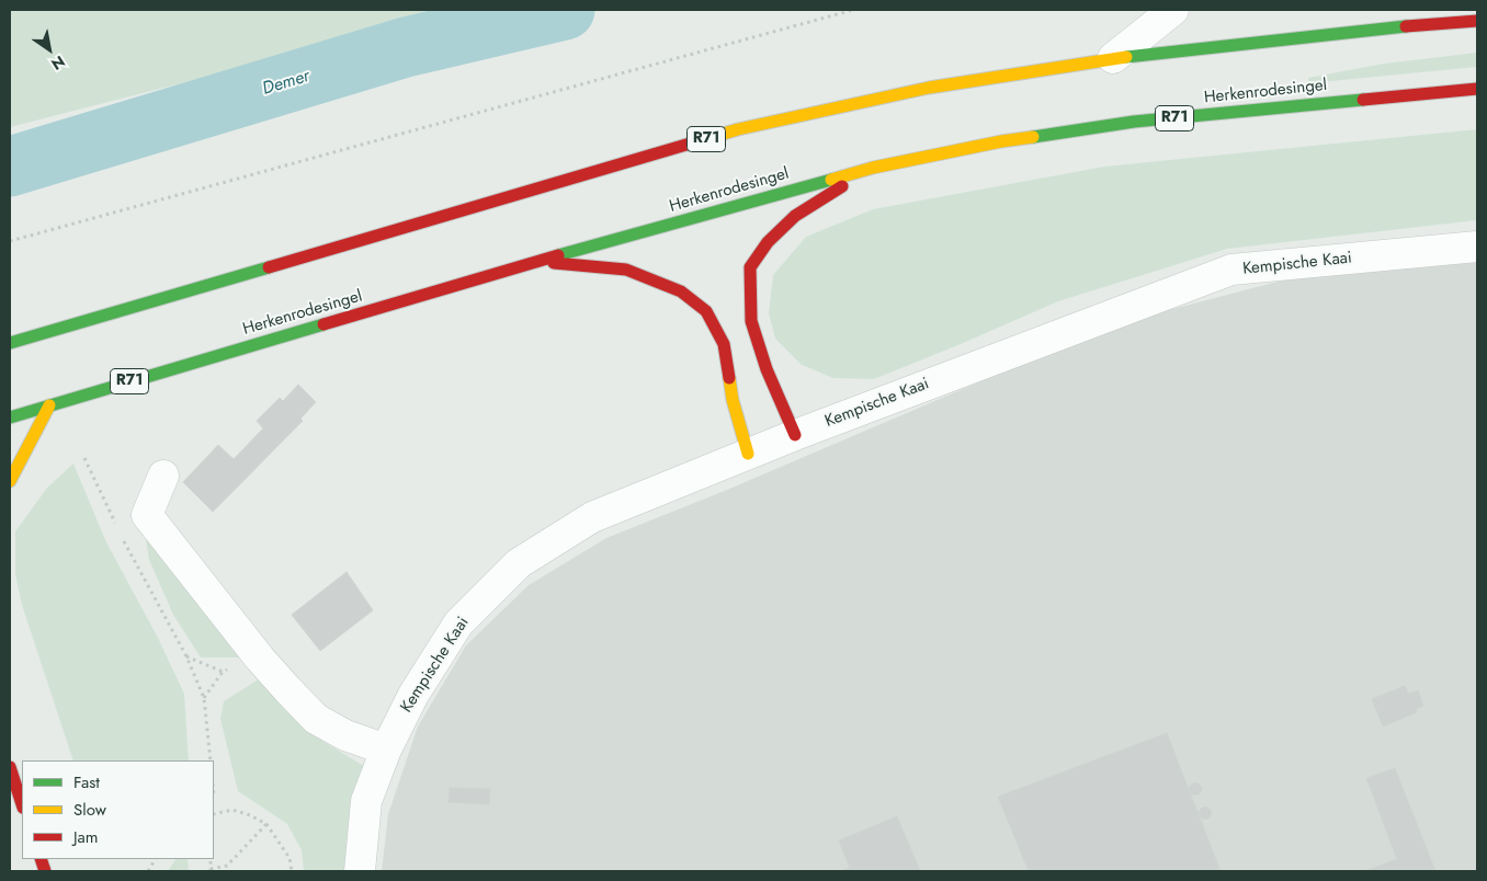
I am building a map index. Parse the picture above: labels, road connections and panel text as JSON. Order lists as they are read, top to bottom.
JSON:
{
  "streets": {
    "main road": ["Herkenrodesingel", "R71"],
    "street": ["Kempische Kaai"]
  },
  "water": ["Demer"],
  "legend": ["Fast", "Slow", "Jam"],
  "north": "bottom right"
}
